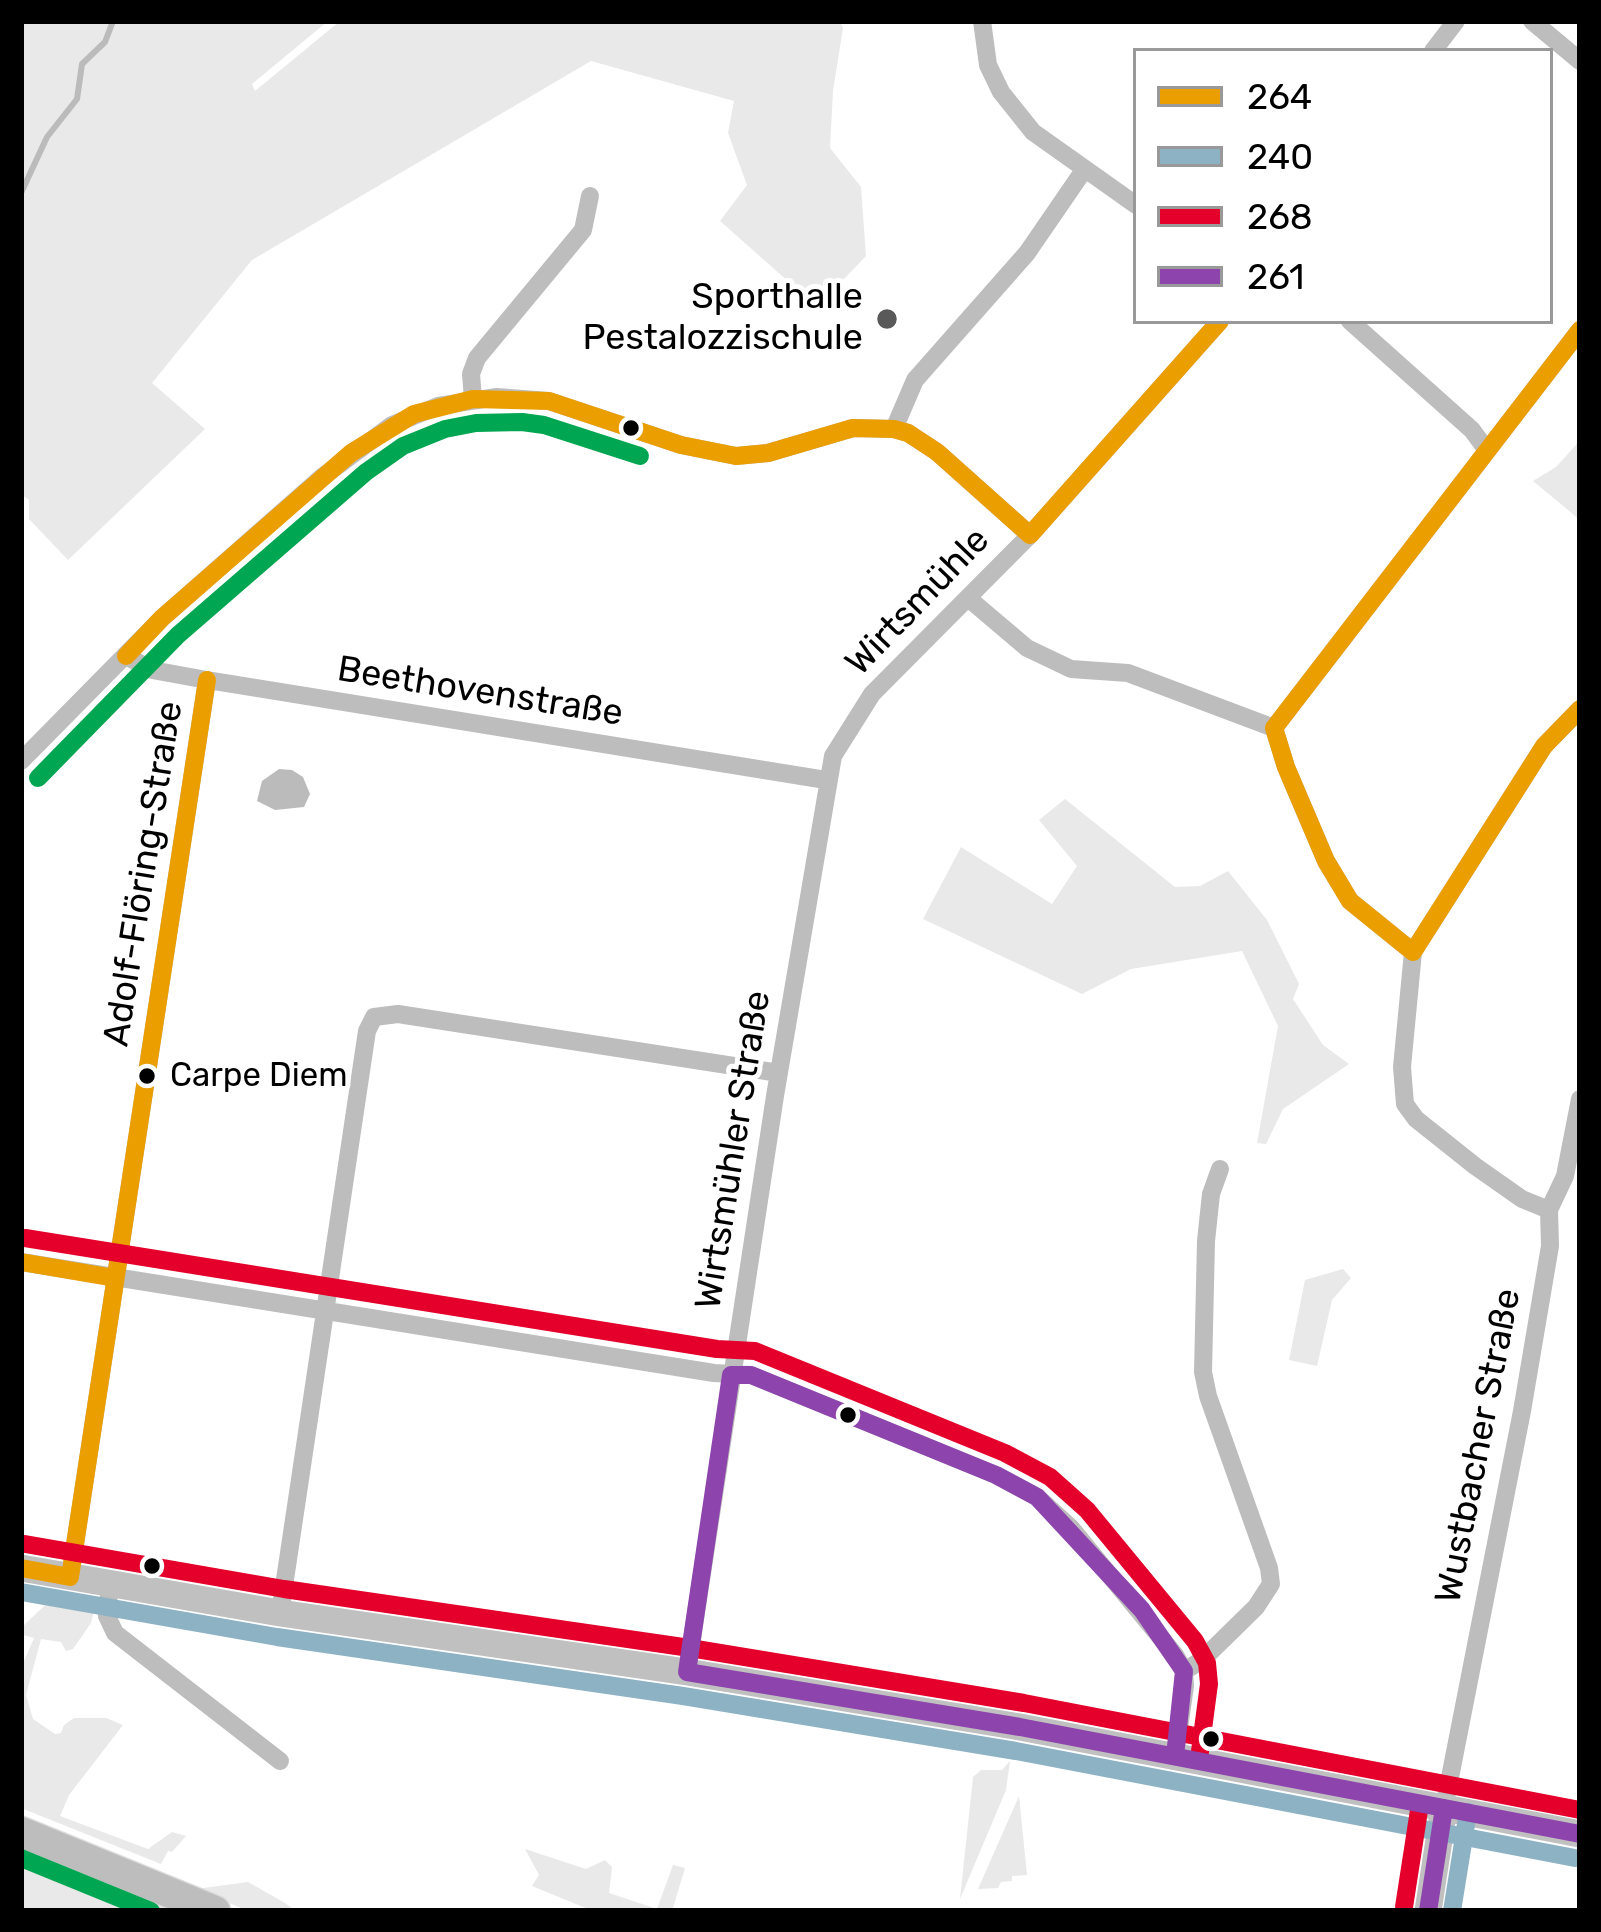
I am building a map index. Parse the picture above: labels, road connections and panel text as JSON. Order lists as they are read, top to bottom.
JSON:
{
  "streets": {
    "street": [
      "Wirtsmühle",
      "Beethovenstraße",
      "Adolf-Flöring-Straße",
      "Wirtsmühler Straße",
      "Wustbacher Straße"
    ]
  },
  "crossings": [
    ["Wirtsmühle", "Beethovenstraße"],
    ["Wirtsmühle", "Wirtsmühler Straße"],
    ["Beethovenstraße", "Adolf-Flöring-Straße"],
    ["Beethovenstraße", "Wirtsmühler Straße"]
  ],
  "places": ["Sporthalle Pestalozzischule", "Carpe Diem"],
  "lines": [
    "transit line 264",
    "transit line 268",
    "transit line 261",
    "transit line 240"
  ],
  "legend": [
    "264",
    "240",
    "268",
    "261"
  ]
}
